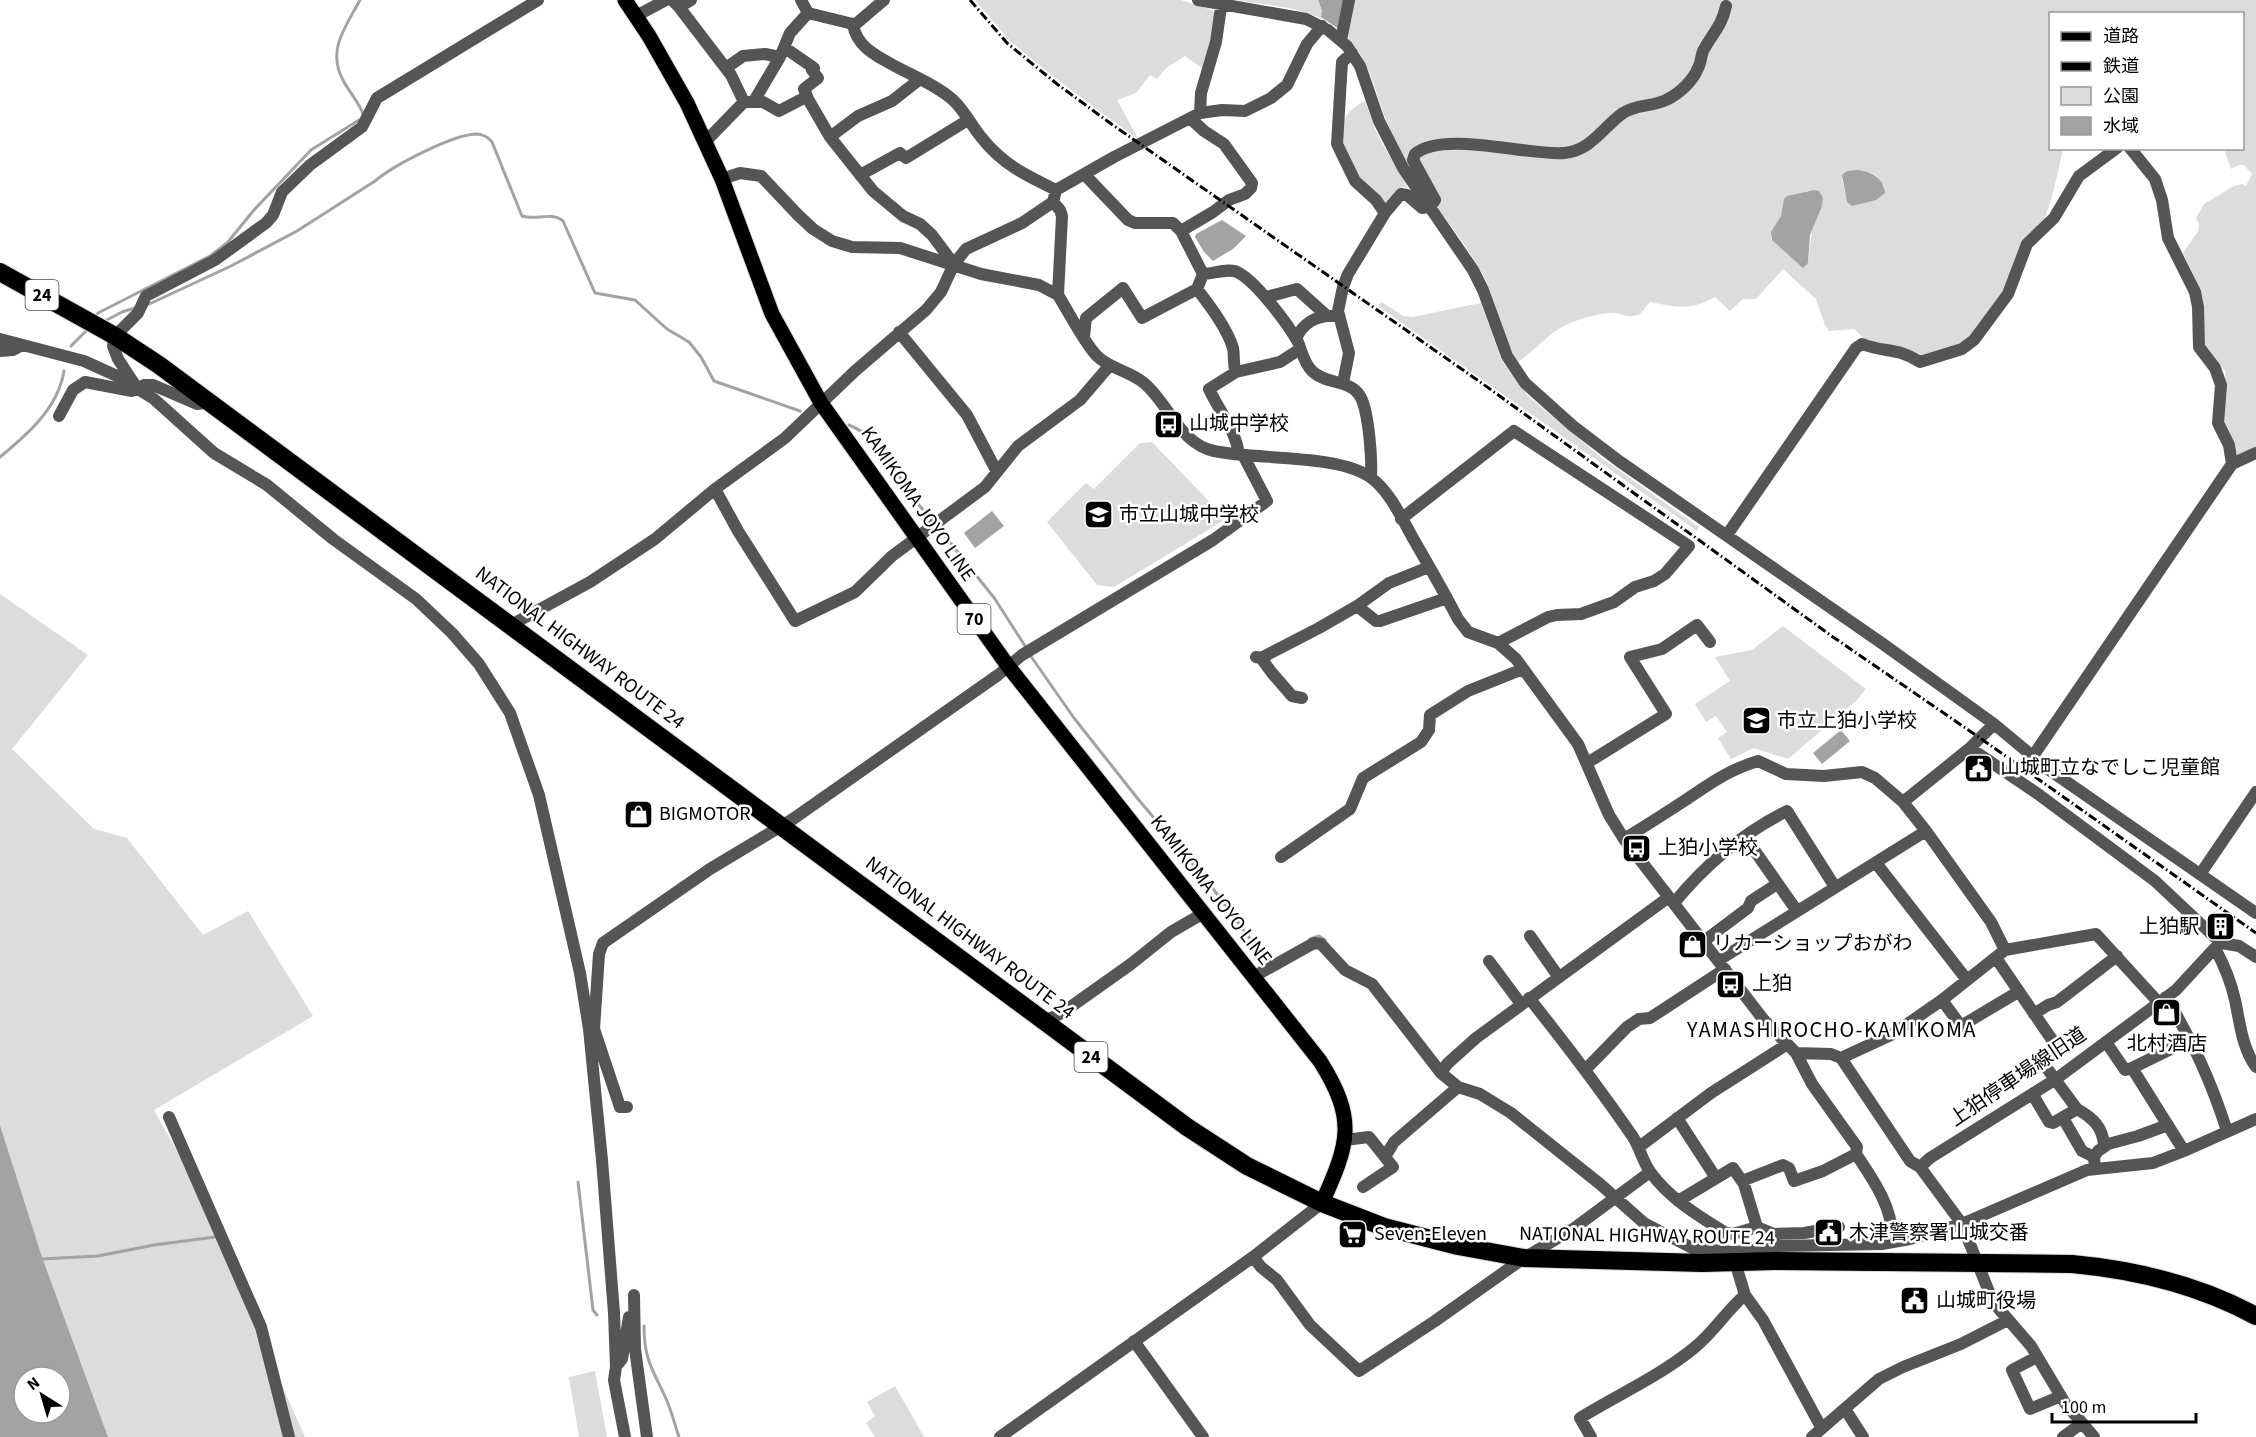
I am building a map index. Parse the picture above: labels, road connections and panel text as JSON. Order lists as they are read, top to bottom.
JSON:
{
  "streets": {
    "highway": ["24", "NATIONAL HIGHWAY ROUTE 24"],
    "main road": ["KAMIKOMA JOYO LINE", "70"],
    "street": ["上狛停車場線旧道"]
  },
  "crossings": [
    ["KAMIKOMA JOYO LINE", "NATIONAL HIGHWAY ROUTE 24"]
  ],
  "districts": ["YAMASHIROCHO-KAMIKOMA"],
  "places": {
    "bus stop": ["山城中学校", "上狛小学校", "上狛"],
    "school or university": ["市立山城中学校", "市立上狛小学校"],
    "public building": ["山城町立なでしこ児童館", "木津警察署山城交番", "山城町役場"],
    "shop": ["BIGMOTOR", "リカーショップおがわ", "北村酒店"],
    "building": ["上狛駅"],
    "supermarket": ["Seven-Eleven"]
  },
  "legend": [
    "道路",
    "鉄道",
    "公園",
    "水域"
  ],
  "scale_bar": "100 m",
  "north": "top left"
}
